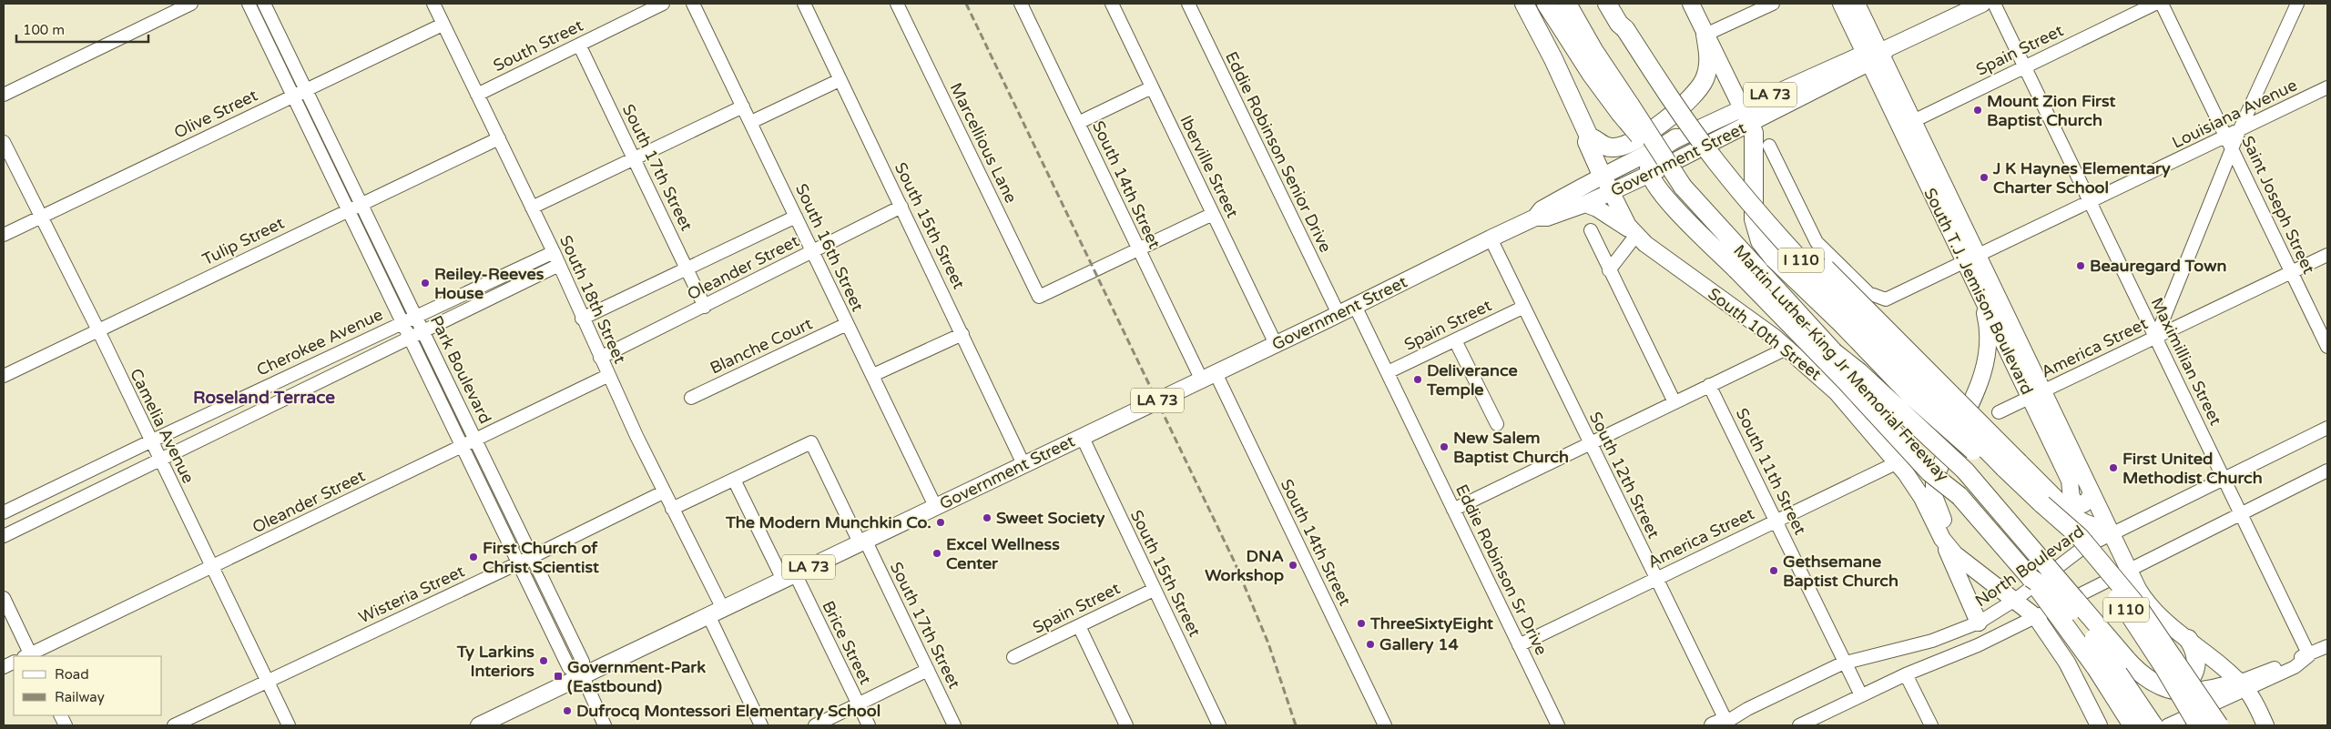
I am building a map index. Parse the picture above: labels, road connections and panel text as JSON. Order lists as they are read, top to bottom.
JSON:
{
  "streets": {
    "highway": ["I 110", "Martin Luther King Jr Memorial Freeway"],
    "main road": [
      "LA 73",
      "Government Street",
      "South T.J. Jemison Boulevard",
      "South 10th Street"
    ],
    "street": [
      "South Street",
      "Spain Street",
      "Olive Street",
      "Louisiana Avenue",
      "Marcellious Lane",
      "Eddie Robinson Senior Drive",
      "Iberville Street",
      "South 17th Street",
      "South 14th Street",
      "Saint Joseph Street",
      "South 15th Street",
      "Tulip Street",
      "South 16th Street",
      "Oleander Street",
      "South 18th Street",
      "Cherokee Avenue",
      "Blanche Court",
      "America Street",
      "Maximillian Street",
      "Park Boulevard",
      "Camelia Avenue",
      "South 11th Street",
      "South 12th Street",
      "North Boulevard",
      "Eddie Robinson Sr Drive",
      "Wisteria Street",
      "Brice Street"
    ]
  },
  "crossings": [
    ["South Street", "South 17th Street"],
    ["South Street", "South 18th Street"],
    ["Spain Street", "South 15th Street"],
    ["Spain Street", "South T.J. Jemison Boulevard"],
    ["Spain Street", "Maximillian Street"],
    ["Spain Street", "South 12th Street"],
    ["Spain Street", "Eddie Robinson Sr Drive"],
    ["Olive Street", "South 18th Street"],
    ["Olive Street", "Park Boulevard"],
    ["Olive Street", "Camelia Avenue"],
    ["Louisiana Avenue", "Saint Joseph Street"],
    ["Louisiana Avenue", "South T.J. Jemison Boulevard"],
    ["Louisiana Avenue", "Maximillian Street"],
    ["Marcellious Lane", "South 14th Street"],
    ["Eddie Robinson Senior Drive", "Government Street"],
    ["Government Street", "Iberville Street"],
    ["Government Street", "South 17th Street"],
    ["Government Street", "South 14th Street"],
    ["Government Street", "South 15th Street"],
    ["Government Street", "South 16th Street"],
    ["Government Street", "South T.J. Jemison Boulevard"],
    ["Government Street", "South 18th Street"],
    ["Government Street", "South 10th Street"],
    ["Government Street", "Park Boulevard"],
    ["Government Street", "South 12th Street"],
    ["Government Street", "Eddie Robinson Sr Drive"],
    ["Government Street", "Brice Street"],
    ["South 17th Street", "Oleander Street"],
    ["South 17th Street", "Brice Street"],
    ["Saint Joseph Street", "America Street"],
    ["South 15th Street", "Oleander Street"],
    ["Tulip Street", "South 18th Street"],
    ["Tulip Street", "Park Boulevard"],
    ["Tulip Street", "Camelia Avenue"],
    ["South 16th Street", "Oleander Street"],
    ["South 16th Street", "Blanche Court"],
    ["Oleander Street", "South 18th Street"],
    ["Oleander Street", "Park Boulevard"],
    ["Oleander Street", "Camelia Avenue"],
    ["South T.J. Jemison Boulevard", "America Street"],
    ["South T.J. Jemison Boulevard", "North Boulevard"],
    ["South 18th Street", "Cherokee Avenue"],
    ["South 18th Street", "Wisteria Street"],
    ["South 10th Street", "America Street"],
    ["South 10th Street", "North Boulevard"],
    ["Cherokee Avenue", "Park Boulevard"],
    ["Cherokee Avenue", "Camelia Avenue"],
    ["America Street", "Maximillian Street"],
    ["America Street", "South 11th Street"],
    ["America Street", "South 12th Street"],
    ["America Street", "Eddie Robinson Sr Drive"],
    ["Maximillian Street", "North Boulevard"],
    ["Park Boulevard", "Wisteria Street"],
    ["Camelia Avenue", "Wisteria Street"],
    ["South 11th Street", "North Boulevard"],
    ["South 12th Street", "North Boulevard"]
  ],
  "districts": ["Roseland Terrace"],
  "places": {
    "other": [
      "Mount Zion First Baptist Church",
      "J K Haynes Elementary Charter School",
      "Beauregard Town",
      "Reiley-Reeves House",
      "Deliverance Temple",
      "New Salem Baptist Church",
      "First United Methodist Church",
      "Sweet Society",
      "The Modern Munchkin Co.",
      "Excel Wellness Center",
      "First Church of Christ Scientist",
      "DNA Workshop",
      "Gethsemane Baptist Church",
      "ThreeSixtyEight",
      "Gallery 14",
      "Ty Larkins Interiors",
      "Dufrocq Montessori Elementary School"
    ],
    "transit": ["Government-Park (Eastbound)"]
  },
  "legend": ["Road", "Railway"],
  "scale_bar": "100 m"
}
